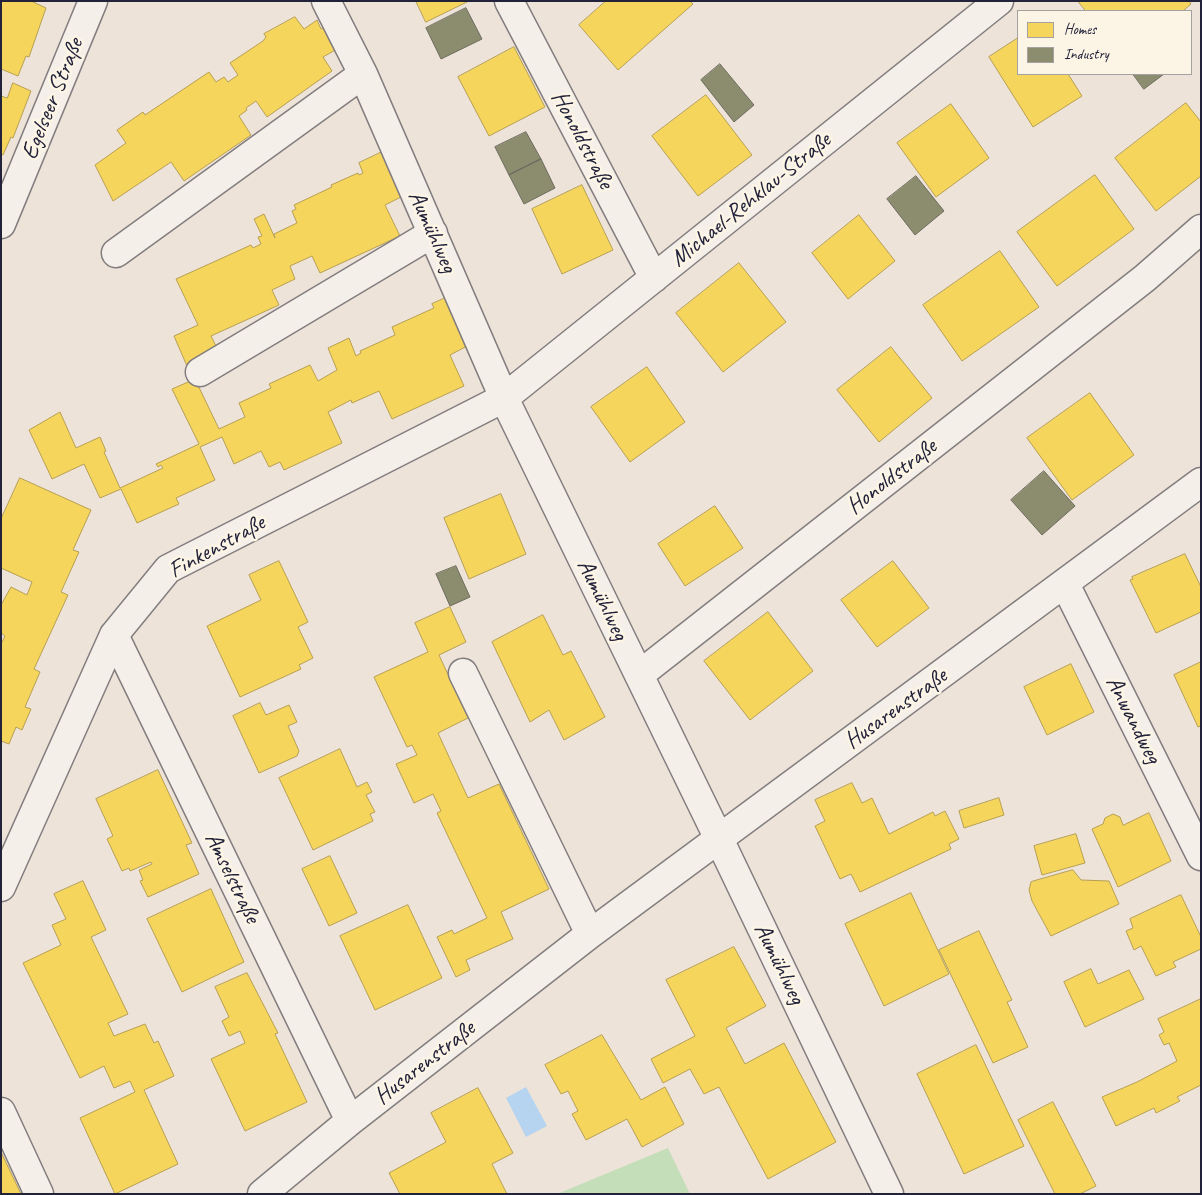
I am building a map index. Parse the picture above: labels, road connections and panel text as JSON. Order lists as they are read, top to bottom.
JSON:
{
  "streets": {
    "street": [
      "Egelseer Straße",
      "Honoldstraße",
      "Michael-Rehklau-Straße",
      "Aumühlweg",
      "Finkenstraße",
      "Husarenstraße",
      "Anwandweg",
      "Amselstraße"
    ]
  },
  "crossings": [
    ["Honoldstraße", "Michael-Rehklau-Straße"],
    ["Honoldstraße", "Aumühlweg"],
    ["Michael-Rehklau-Straße", "Aumühlweg"],
    ["Michael-Rehklau-Straße", "Finkenstraße"],
    ["Aumühlweg", "Finkenstraße"],
    ["Aumühlweg", "Husarenstraße"],
    ["Finkenstraße", "Amselstraße"],
    ["Husarenstraße", "Anwandweg"],
    ["Husarenstraße", "Amselstraße"]
  ],
  "legend": ["Homes", "Industry"]
}
